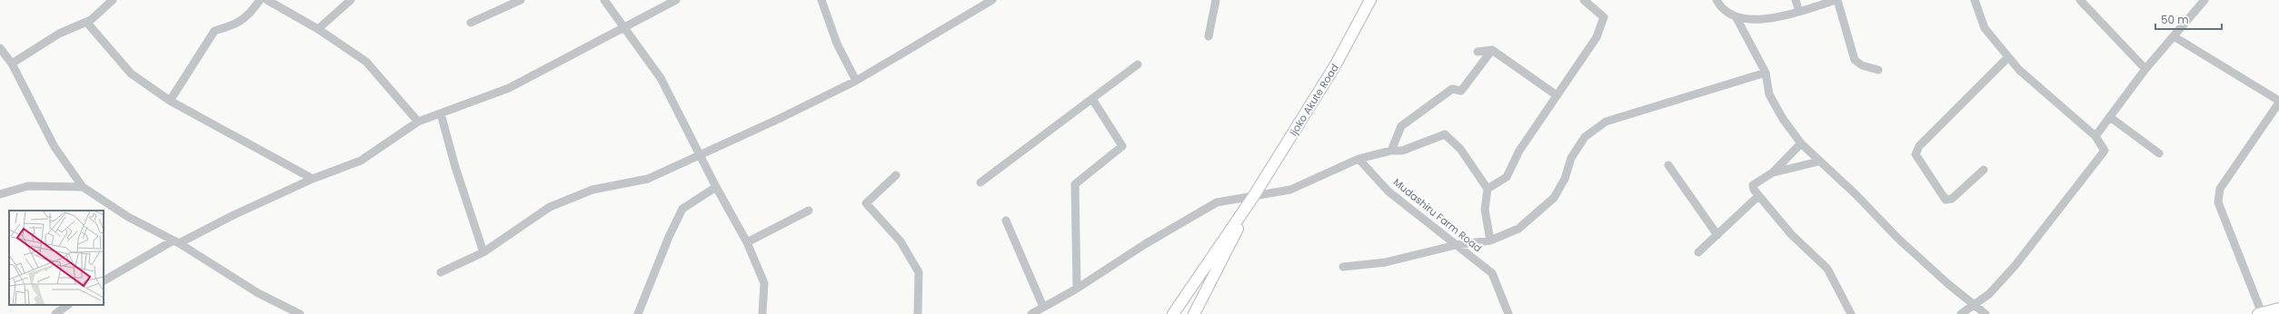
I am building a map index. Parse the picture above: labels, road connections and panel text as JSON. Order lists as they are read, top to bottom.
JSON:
{
  "streets": {
    "main road": ["Ijoko Akute Road"],
    "street": ["Mudashiru Farm Road"]
  },
  "scale_bar": "50 m"
}
